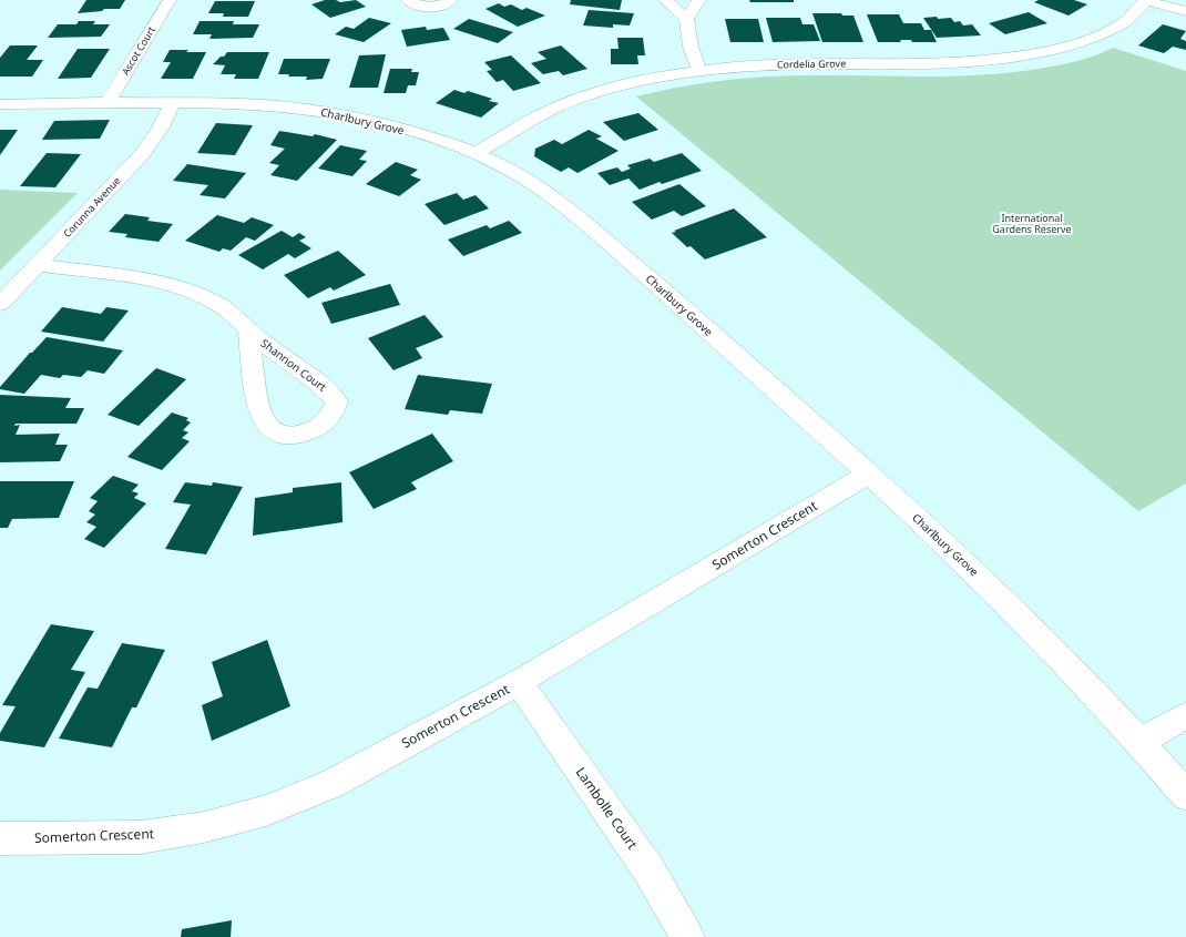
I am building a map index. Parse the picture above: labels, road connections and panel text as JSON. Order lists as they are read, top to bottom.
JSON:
{
  "streets": {
    "street": [
      "Ascot Court",
      "Cordelia Grove",
      "Charlbury Grove",
      "Corunna Avenue",
      "Shannon Court",
      "Somerton Crescent",
      "Lambolle Court"
    ]
  },
  "crossings": [
    ["Ascot Court", "Charlbury Grove"],
    ["Cordelia Grove", "Charlbury Grove"],
    ["Charlbury Grove", "Corunna Avenue"],
    ["Charlbury Grove", "Somerton Crescent"],
    ["Corunna Avenue", "Shannon Court"],
    ["Somerton Crescent", "Lambolle Court"]
  ],
  "parks": ["International Gardens Reserve"]
}
